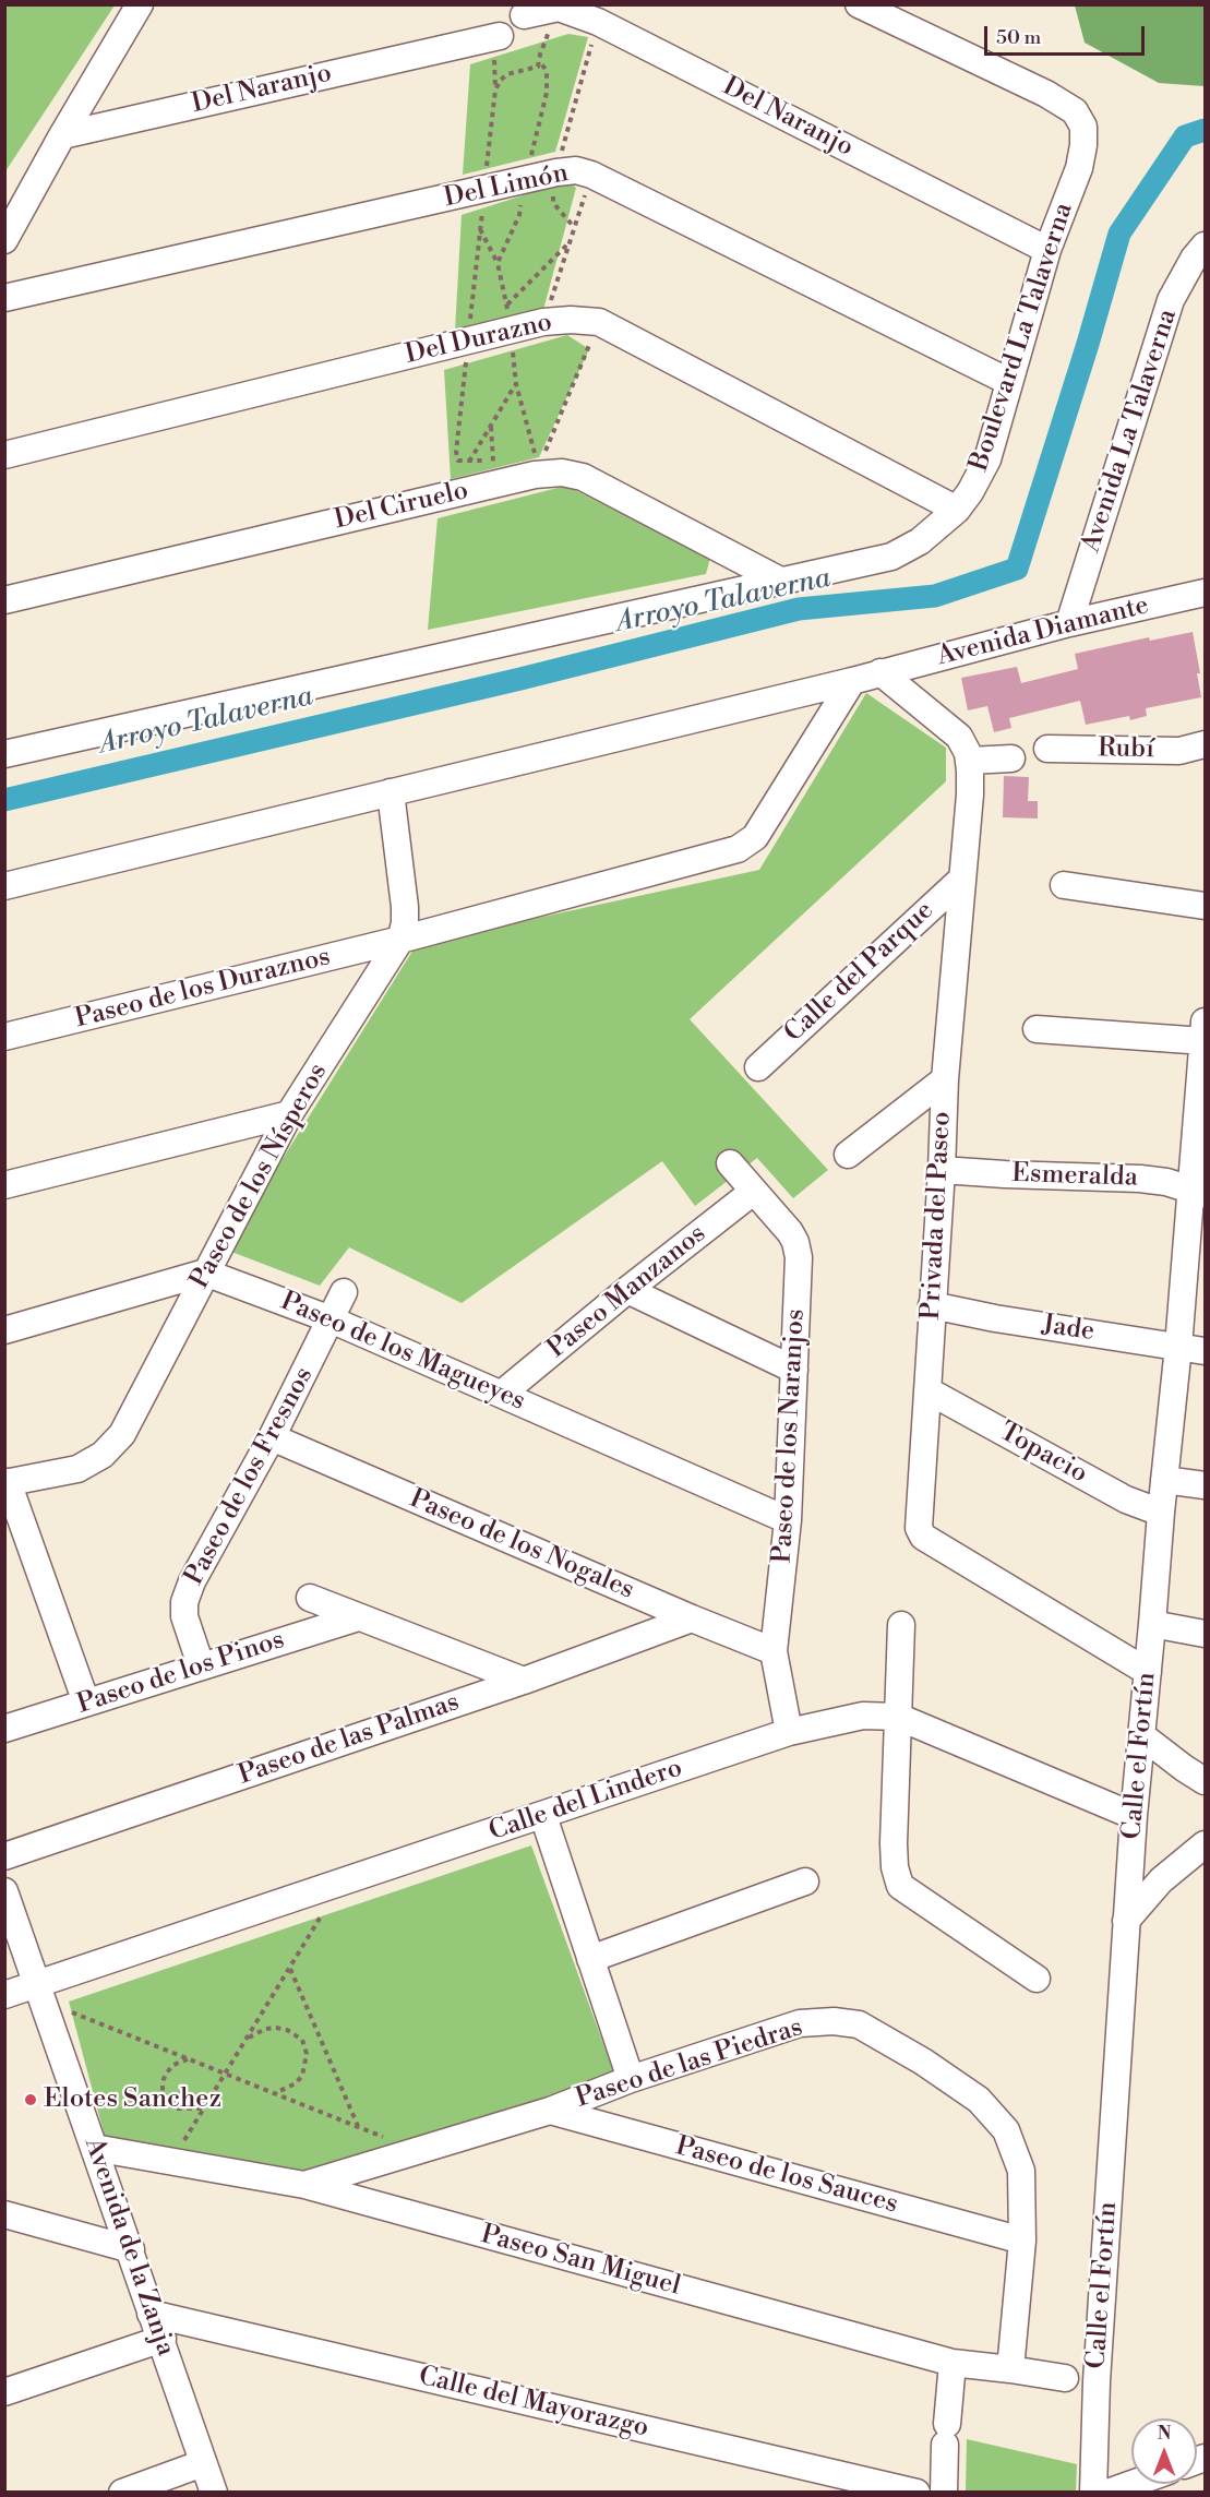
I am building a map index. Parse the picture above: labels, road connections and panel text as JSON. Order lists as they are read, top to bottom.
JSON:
{
  "streets": {
    "street": [
      "Del Naranjo",
      "Del Limón",
      "Boulevard La Talaverna",
      "Del Durazno",
      "Avenida La Talaverna",
      "Del Ciruelo",
      "Avenida Diamante",
      "Rubí",
      "Calle del Parque",
      "Paseo de los Duraznos",
      "Paseo de los Nísperos",
      "Esmeralda",
      "Privada del Paseo",
      "Paseo Manzanos",
      "Jade",
      "Paseo de los Magueyes",
      "Paseo de los Naranjos",
      "Topacio",
      "Paseo de los Fresnos",
      "Paseo de los Nogales",
      "Paseo de los Pinos",
      "Paseo de las Palmas",
      "Calle el Fortín",
      "Calle del Lindero",
      "Paseo de las Piedras",
      "Paseo de los Sauces",
      "Avenida de la Zanja",
      "Paseo San Miguel",
      "Calle del Mayorazgo"
    ]
  },
  "crossings": [
    ["Del Naranjo", "Boulevard La Talaverna"],
    ["Del Limón", "Boulevard La Talaverna"],
    ["Boulevard La Talaverna", "Del Durazno"],
    ["Boulevard La Talaverna", "Del Ciruelo"],
    ["Avenida La Talaverna", "Avenida Diamante"],
    ["Avenida Diamante", "Privada del Paseo"],
    ["Calle del Parque", "Privada del Paseo"],
    ["Paseo de los Duraznos", "Paseo de los Nísperos"],
    ["Paseo de los Nísperos", "Paseo de los Magueyes"],
    ["Esmeralda", "Privada del Paseo"],
    ["Esmeralda", "Calle el Fortín"],
    ["Privada del Paseo", "Jade"],
    ["Privada del Paseo", "Topacio"],
    ["Privada del Paseo", "Calle el Fortín"],
    ["Paseo Manzanos", "Paseo de los Magueyes"],
    ["Paseo Manzanos", "Paseo de los Naranjos"],
    ["Jade", "Calle el Fortín"],
    ["Paseo de los Magueyes", "Paseo de los Naranjos"],
    ["Paseo de los Magueyes", "Paseo de los Fresnos"],
    ["Paseo de los Naranjos", "Paseo de los Nogales"],
    ["Paseo de los Naranjos", "Calle del Lindero"],
    ["Topacio", "Calle el Fortín"],
    ["Paseo de los Fresnos", "Paseo de los Nogales"],
    ["Paseo de los Fresnos", "Paseo de los Pinos"],
    ["Paseo de los Nogales", "Paseo de las Palmas"],
    ["Calle el Fortín", "Calle del Lindero"],
    ["Calle del Lindero", "Avenida de la Zanja"],
    ["Paseo de las Piedras", "Paseo de los Sauces"],
    ["Paseo de las Piedras", "Paseo San Miguel"],
    ["Avenida de la Zanja", "Paseo San Miguel"],
    ["Avenida de la Zanja", "Calle del Mayorazgo"]
  ],
  "water": ["Arroyo Talaverna"],
  "places": ["Elotes Sanchez"],
  "scale_bar": "50 m",
  "north": "top"
}
